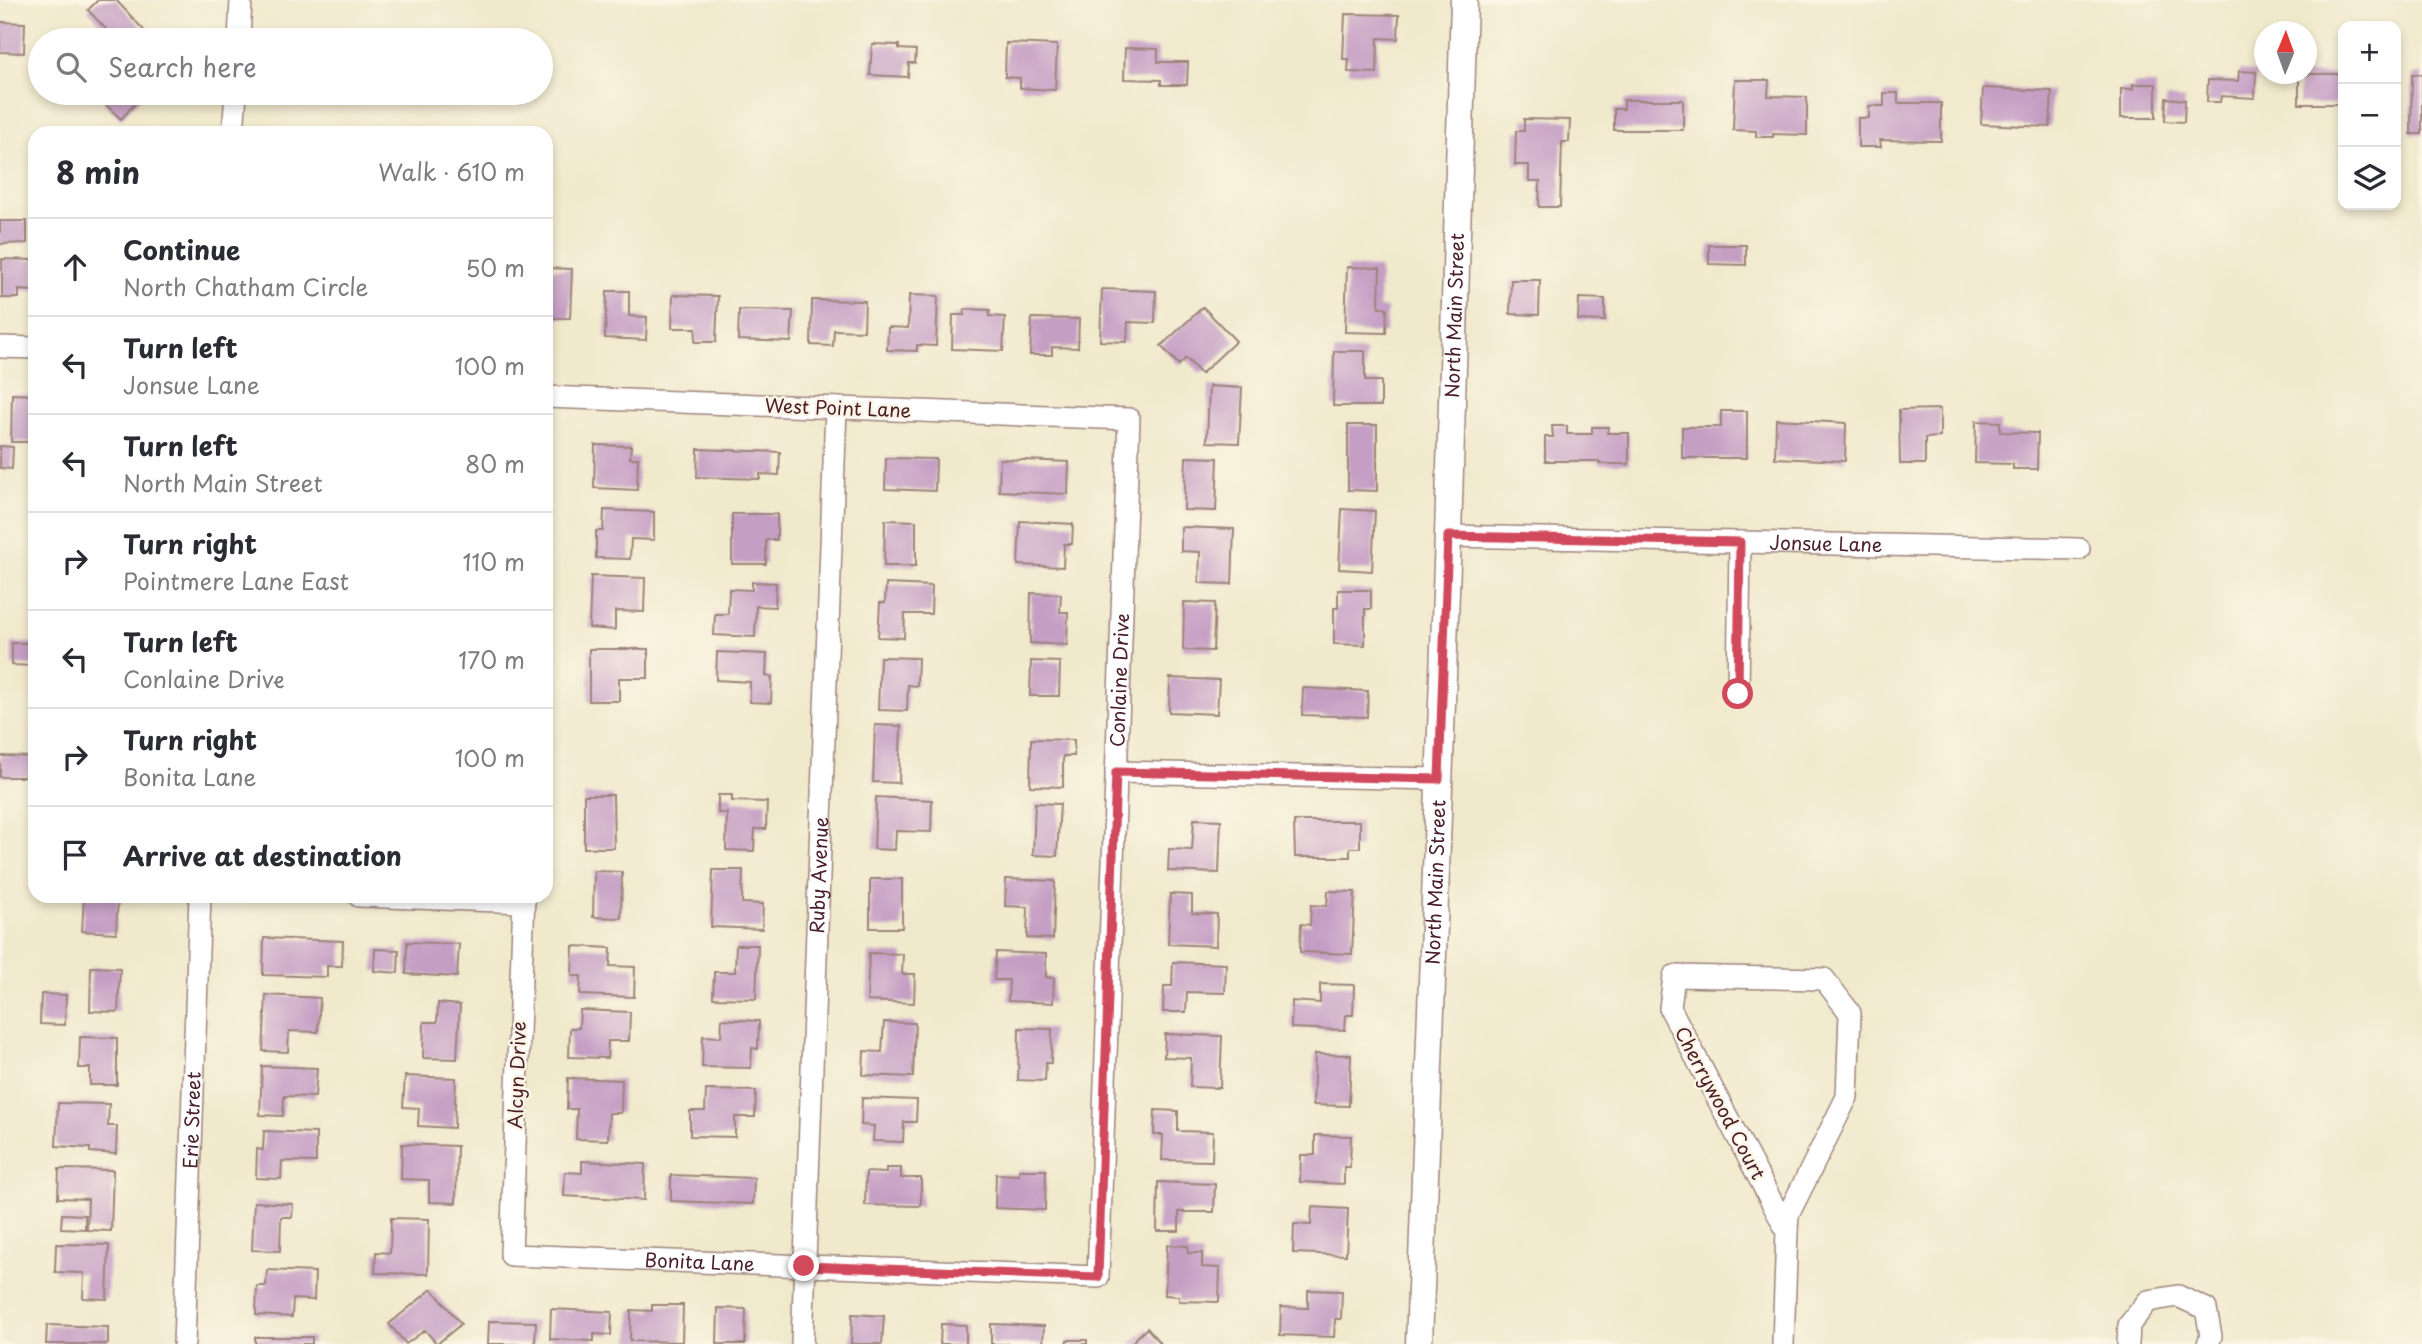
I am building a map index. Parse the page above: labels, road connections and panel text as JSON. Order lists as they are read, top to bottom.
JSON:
{
  "streets": {
    "main road": ["North Main Street"],
    "street": [
      "West Point Lane",
      "Jonsue Lane",
      "Conlaine Drive",
      "Ruby Avenue",
      "Alcyn Drive",
      "Cherrywood Court",
      "Erie Street",
      "Bonita Lane"
    ]
  },
  "crossings": [
    ["North Main Street", "Jonsue Lane"],
    ["West Point Lane", "Conlaine Drive"],
    ["West Point Lane", "Ruby Avenue"],
    ["Conlaine Drive", "Bonita Lane"],
    ["Ruby Avenue", "Bonita Lane"],
    ["Alcyn Drive", "Bonita Lane"]
  ],
  "north": "top",
  "page": {
    "map_buttons": ["+", "−"],
    "search": "Search here",
    "heading": ["8 min", "Walk · 610 m"],
    "list": [
      ["Continue", "North Chatham Circle", "50 m"],
      ["Turn left", "Jonsue Lane", "100 m"],
      ["Turn left", "North Main Street", "80 m"],
      ["Turn right", "Pointmere Lane East", "110 m"],
      ["Turn left", "Conlaine Drive", "170 m"],
      ["Turn right", "Bonita Lane", "100 m"],
      "Arrive at destination"
    ]
  }
}
